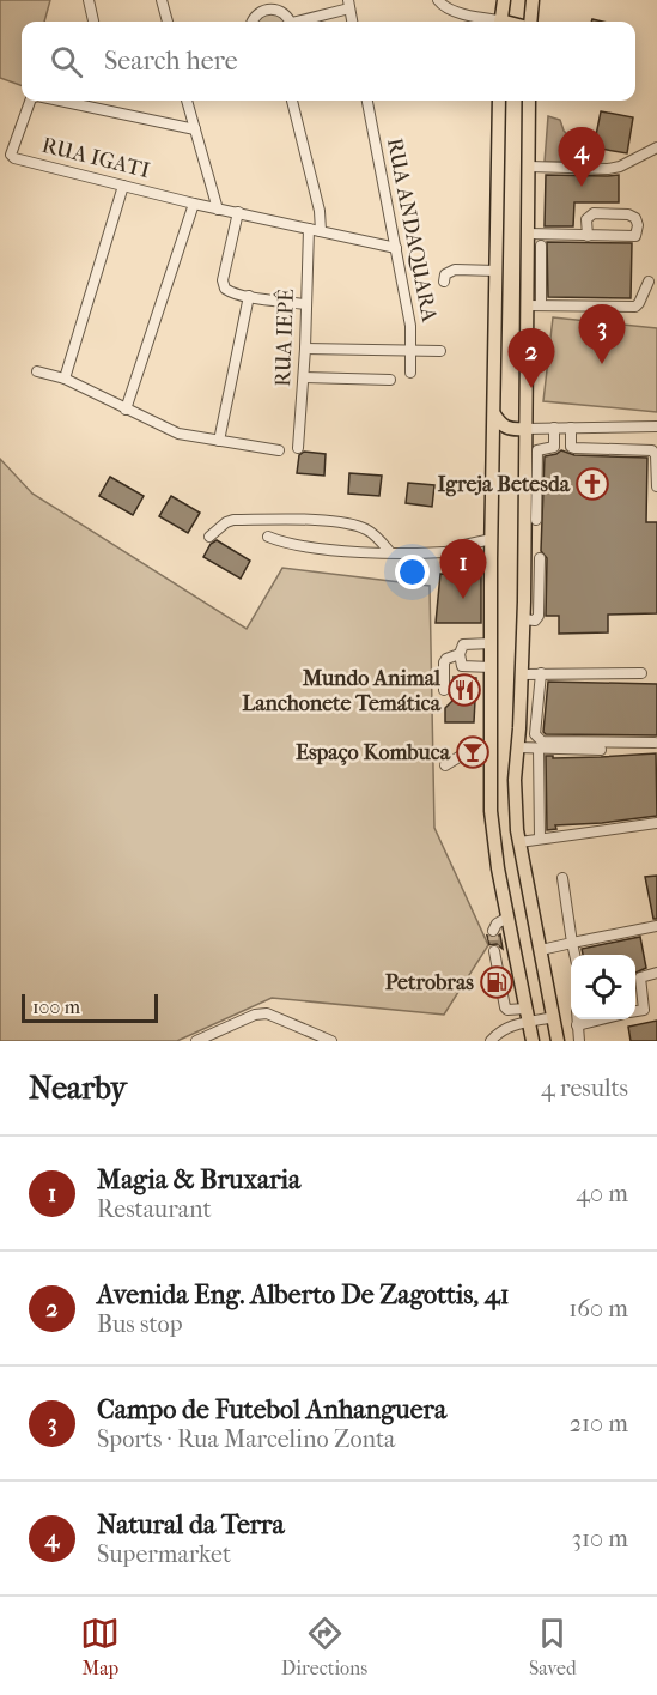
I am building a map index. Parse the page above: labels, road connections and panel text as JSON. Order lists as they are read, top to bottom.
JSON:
{
  "streets": {
    "street": ["RUA IGATI", "RUA ANDAQUARA", "RUA IEPÊ"]
  },
  "crossings": [
    ["RUA IGATI", "RUA ANDAQUARA"],
    ["RUA IGATI", "RUA IEPÊ"]
  ],
  "places": {
    "church": ["Igreja Betesda"],
    "restaurant": ["Mundo Animal Lanchonete Temática"],
    "bar": ["Espaço Kombuca"],
    "fuel station": ["Petrobras"]
  },
  "scale_bar": "100 m",
  "page": {
    "search": "Search here",
    "pins": [
      "4",
      "3",
      "2",
      "1"
    ],
    "scale": "100 m",
    "heading": ["Nearby", "4 results"],
    "list": [
      {
        "mark": "1",
        "name": "Magia & Bruxaria",
        "note": "Restaurant",
        "value": "40 m"
      },
      {
        "mark": "2",
        "name": "Avenida Eng. Alberto De Zagottis, 41",
        "note": "Bus stop",
        "value": "160 m"
      },
      {
        "mark": "3",
        "name": "Campo de Futebol Anhanguera",
        "note": "Sports · Rua Marcelino Zonta",
        "value": "210 m"
      },
      {
        "mark": "4",
        "name": "Natural da Terra",
        "note": "Supermarket",
        "value": "310 m"
      }
    ],
    "nav": ["Map", "Directions", "Saved"]
  }
}
